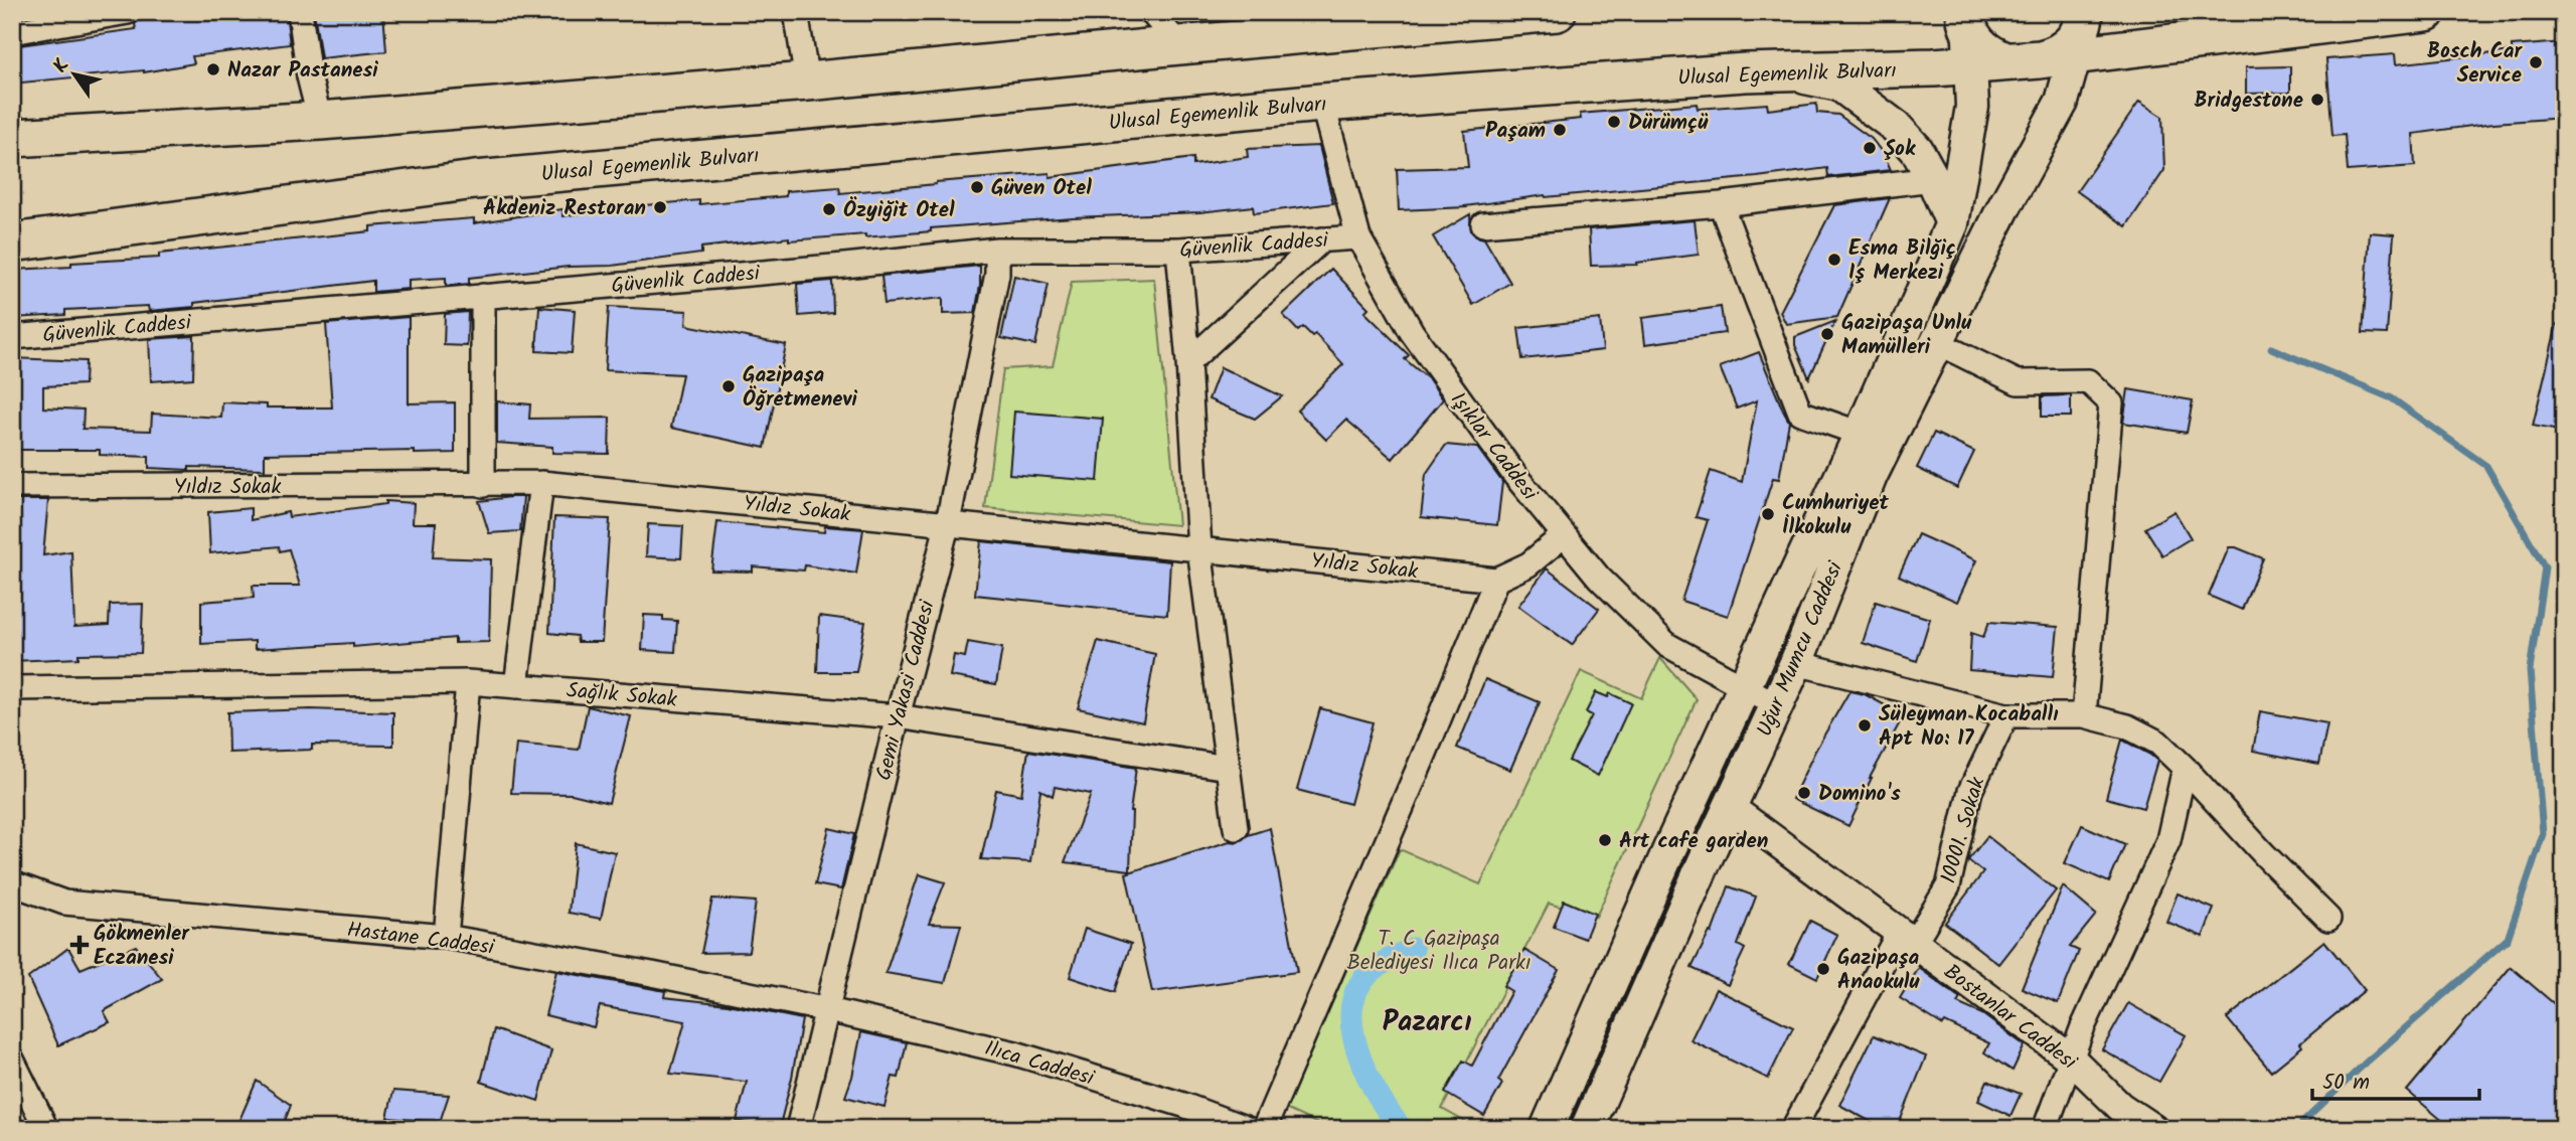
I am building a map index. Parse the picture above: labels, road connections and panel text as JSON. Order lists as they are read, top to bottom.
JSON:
{
  "streets": {
    "highway": ["Ulusal Egemenlik Bulvarı"],
    "main road": ["Uğur Mumcu Caddesi"],
    "street": [
      "Güvenlik Caddesi",
      "Işıklar Caddesi",
      "Yıldız Sokak",
      "Gemi Yakasi Caddesi",
      "Sağlık Sokak",
      "10001. Sokak",
      "Hastane Caddesi",
      "Bostanlar Caddesi",
      "Ilıca Caddesi"
    ]
  },
  "crossings": [
    ["Ulusal Egemenlik Bulvarı", "Işıklar Caddesi"],
    ["Ulusal Egemenlik Bulvarı", "Uğur Mumcu Caddesi"],
    ["Güvenlik Caddesi", "Işıklar Caddesi"],
    ["Güvenlik Caddesi", "Gemi Yakasi Caddesi"],
    ["Işıklar Caddesi", "Uğur Mumcu Caddesi"],
    ["Yıldız Sokak", "Gemi Yakasi Caddesi"],
    ["Uğur Mumcu Caddesi", "Bostanlar Caddesi"],
    ["Gemi Yakasi Caddesi", "Sağlık Sokak"],
    ["Gemi Yakasi Caddesi", "Hastane Caddesi"],
    ["Gemi Yakasi Caddesi", "Ilıca Caddesi"],
    ["10001. Sokak", "Bostanlar Caddesi"],
    ["Hastane Caddesi", "Ilıca Caddesi"]
  ],
  "districts": ["Pazarcı"],
  "parks": ["T. C Gazipaşa Belediyesi Ilıca Parkı"],
  "places": {
    "other": [
      "Bosch Car Service",
      "Nazar Pastanesi",
      "Bridgestone",
      "Dürümçü",
      "Paşam",
      "Şok",
      "Güven Otel",
      "Akdeniz Restoran",
      "Özyiğit Otel",
      "Esma Bilğiç Iş Merkezi",
      "Gazipaşa Unlu Mamülleri",
      "Gazipaşa Öğretmenevi",
      "Cumhuriyet İlkokulu",
      "Süleyman Kocaballı Apt No: 17",
      "Domino's",
      "Art cafe garden",
      "Gazipaşa Anaokulu"
    ],
    "health": ["Gökmenler Eczanesi"]
  },
  "scale_bar": "50 m",
  "north": "top left"
}
